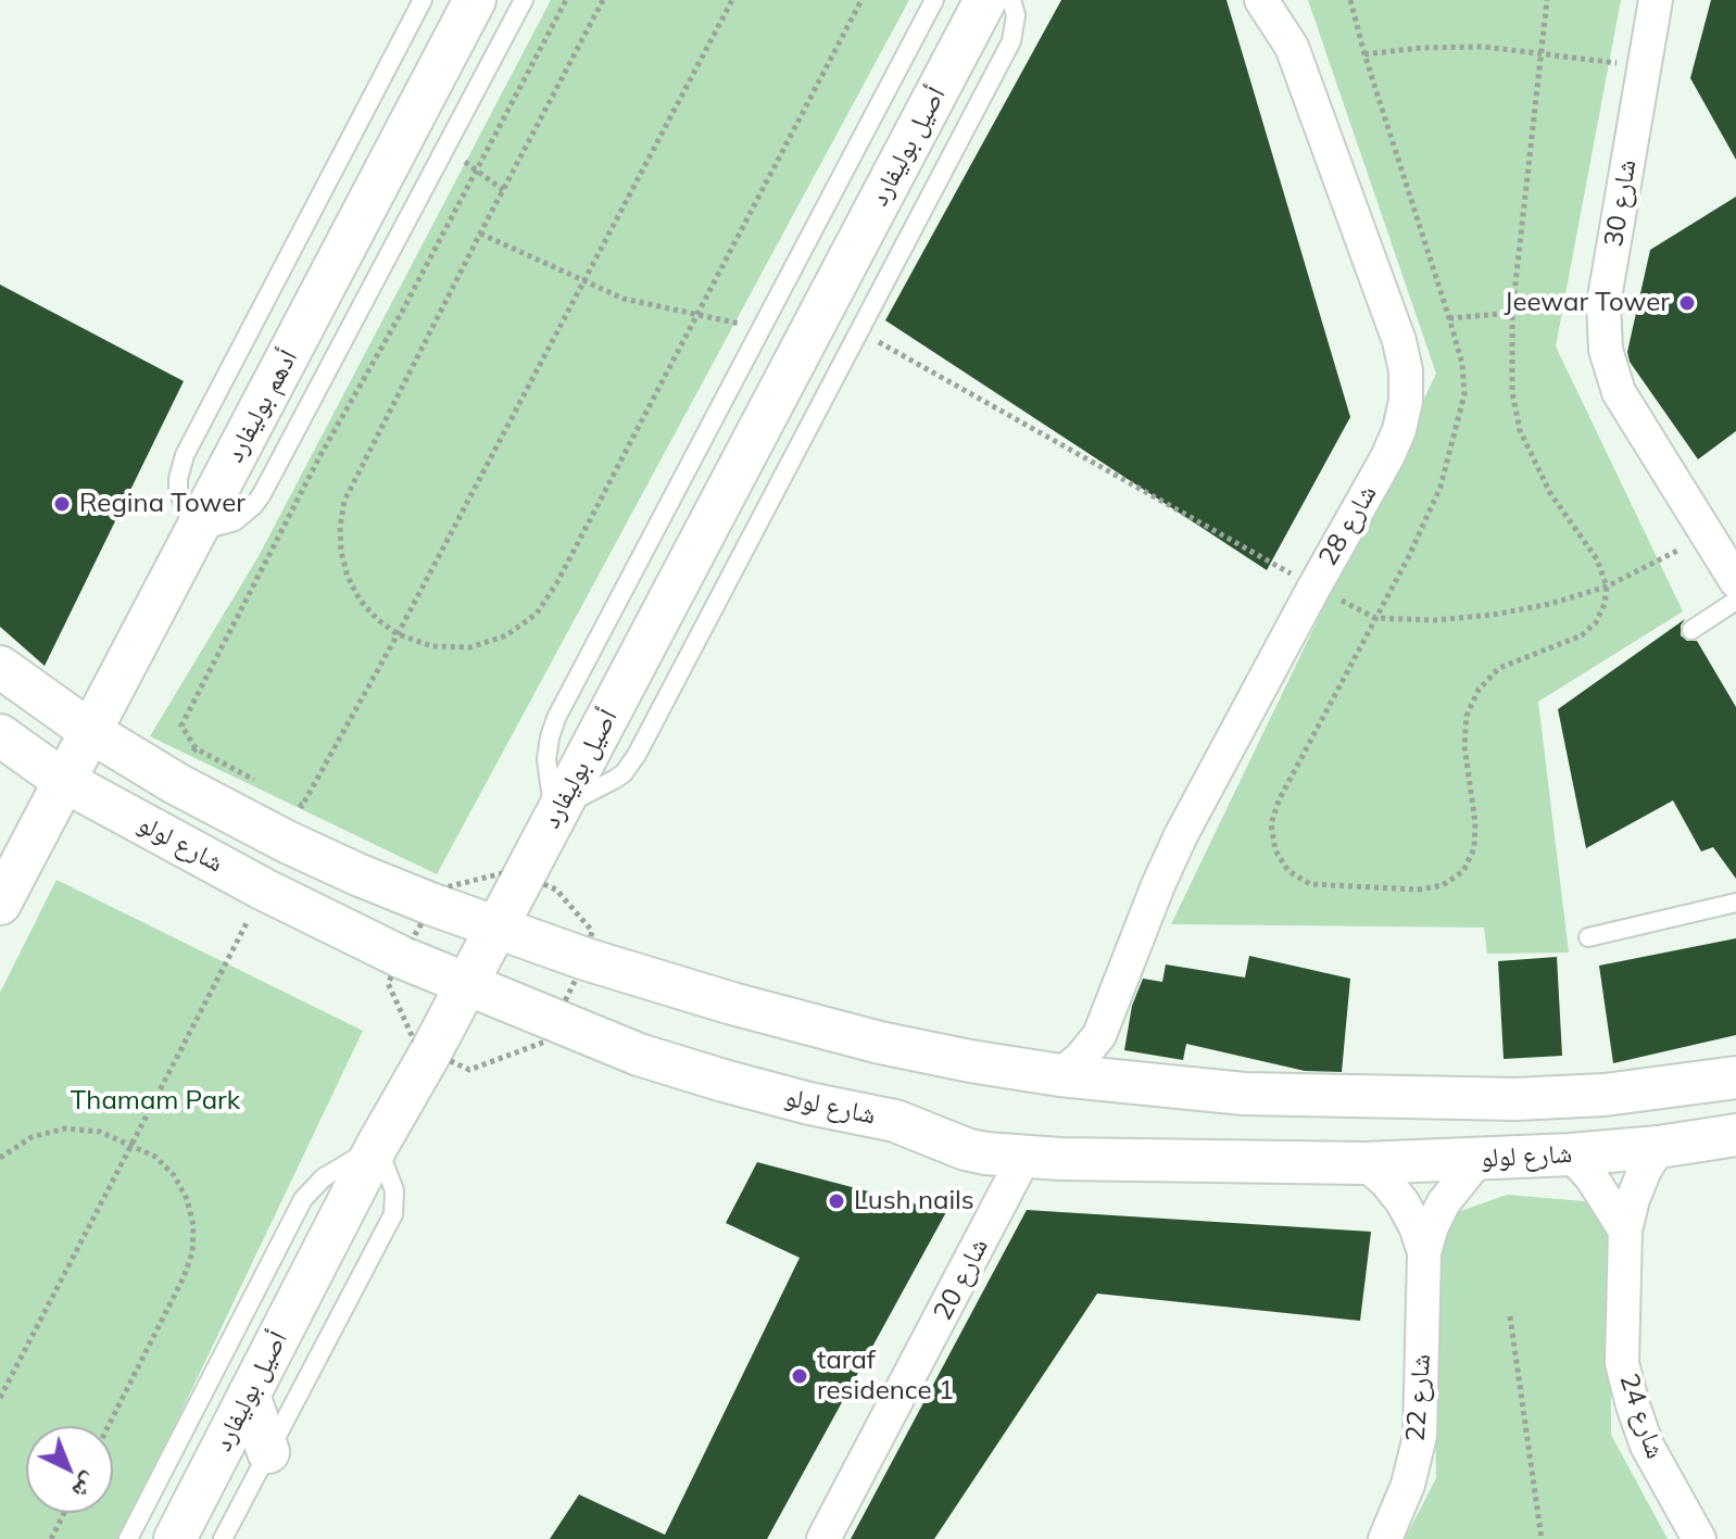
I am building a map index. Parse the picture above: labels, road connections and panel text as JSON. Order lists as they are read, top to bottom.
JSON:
{
  "streets": {
    "street": [
      "أصيل بوليفارد",
      "شارع 30",
      "أدهم بوليفارد",
      "شارع 28",
      "شارع لولو",
      "شارع 20",
      "شارع 22",
      "شارع 24"
    ]
  },
  "crossings": [
    ["أصيل بوليفارد", "شارع لولو"],
    ["أدهم بوليفارد", "شارع لولو"],
    ["شارع 28", "شارع لولو"],
    ["شارع لولو", "شارع 20"],
    ["شارع لولو", "شارع 22"],
    ["شارع لولو", "شارع 24"]
  ],
  "parks": ["Thamam Park"],
  "places": [
    "Jeewar Tower",
    "Regina Tower",
    "Lush nails",
    "taraf residence 1"
  ],
  "north": "bottom right"
}
